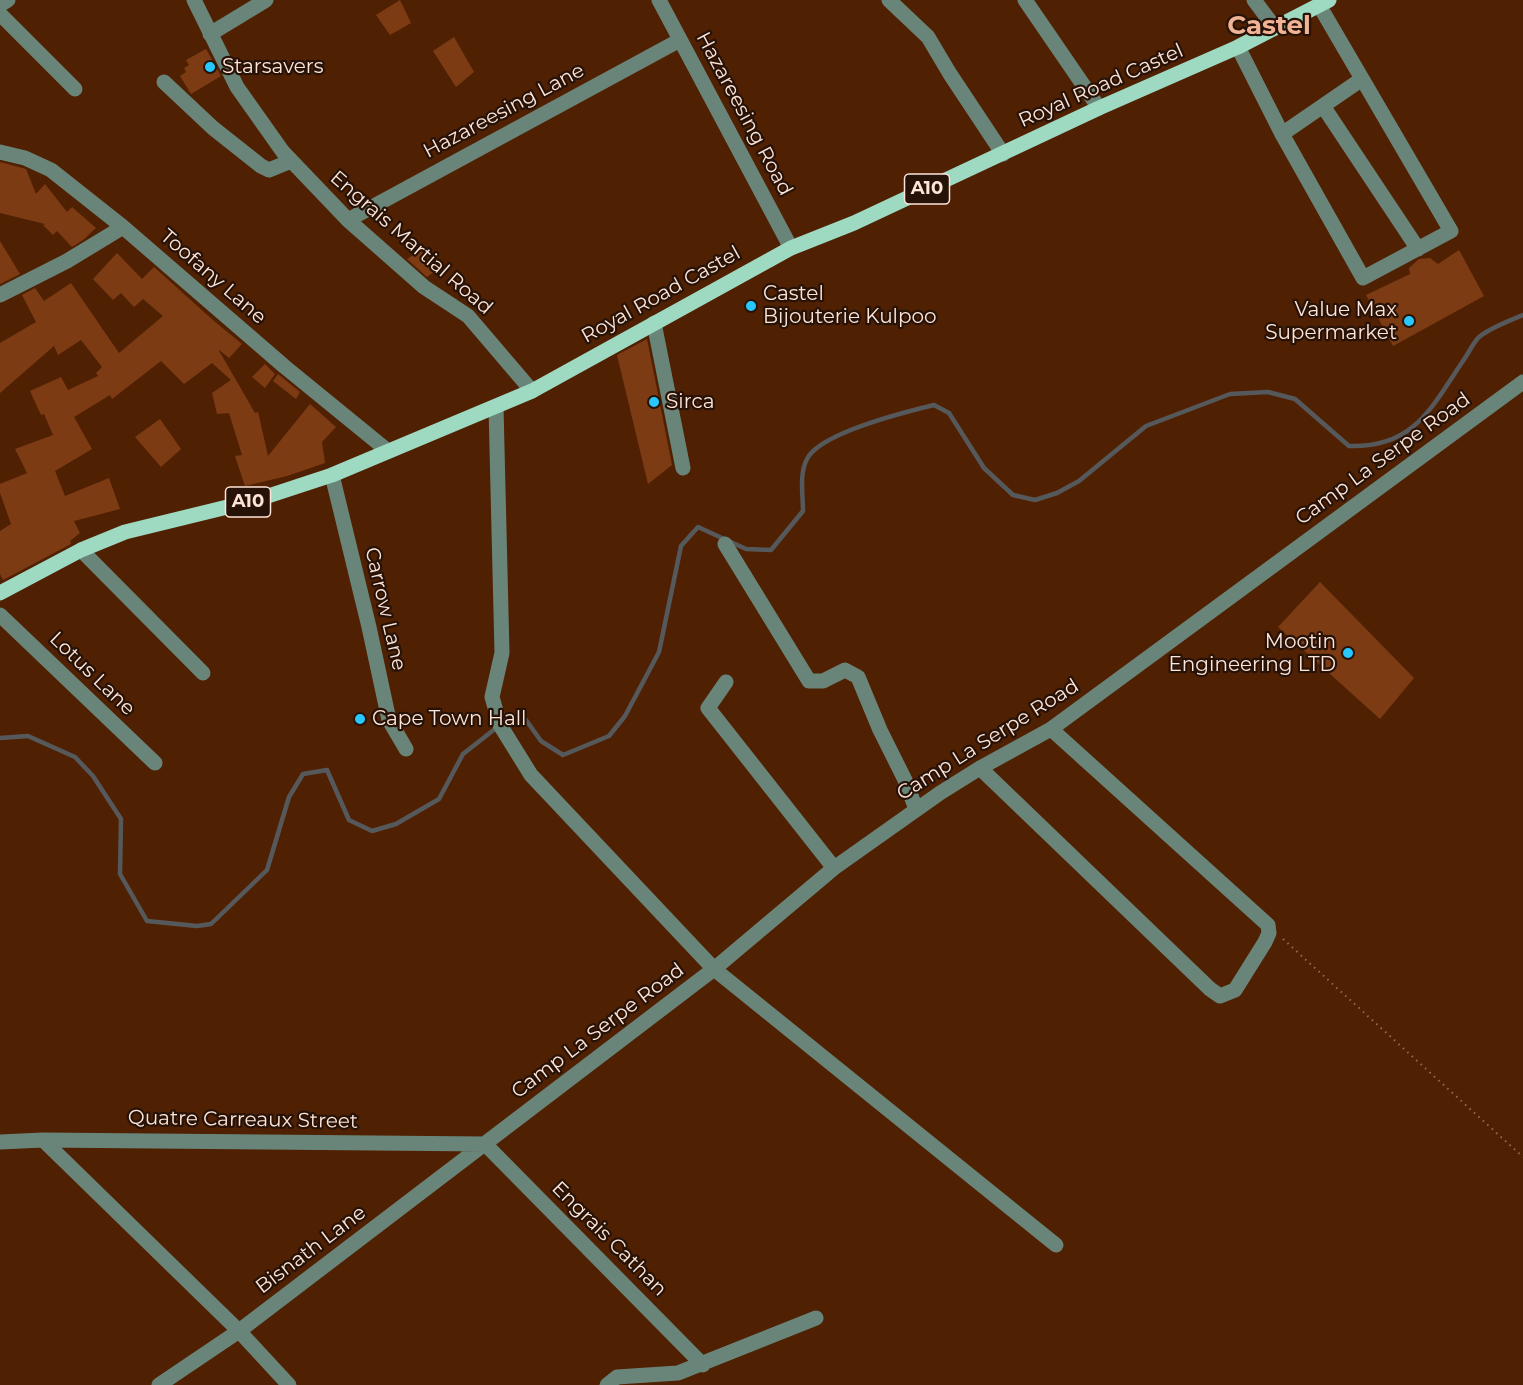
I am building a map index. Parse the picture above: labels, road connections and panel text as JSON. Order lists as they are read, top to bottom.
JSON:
{
  "streets": {
    "main road": ["Royal Road Castel", "A10"],
    "street": [
      "Hazareesing Lane",
      "Hazareesing Road",
      "Engrais Martial Road",
      "Toofany Lane",
      "Camp La Serpe Road",
      "Carrow Lane",
      "Lotus Lane",
      "Quatre Carreaux Street",
      "Engrais Cathan",
      "Bisnath Lane"
    ]
  },
  "crossings": [
    ["Royal Road Castel", "Hazareesing Road"],
    ["Royal Road Castel", "Engrais Martial Road"],
    ["Royal Road Castel", "Toofany Lane"],
    ["Royal Road Castel", "Carrow Lane"],
    ["Hazareesing Lane", "Hazareesing Road"],
    ["Hazareesing Lane", "Engrais Martial Road"],
    ["Camp La Serpe Road", "Quatre Carreaux Street"],
    ["Camp La Serpe Road", "Engrais Cathan"],
    ["Camp La Serpe Road", "Bisnath Lane"],
    ["Quatre Carreaux Street", "Engrais Cathan"],
    ["Quatre Carreaux Street", "Bisnath Lane"],
    ["Engrais Cathan", "Bisnath Lane"]
  ],
  "districts": ["Castel"],
  "places": [
    "Starsavers",
    "Castel Bijouterie Kulpoo",
    "Value Max Supermarket",
    "Sirca",
    "Mootin Engineering LTD",
    "Cape Town Hall"
  ]
}
